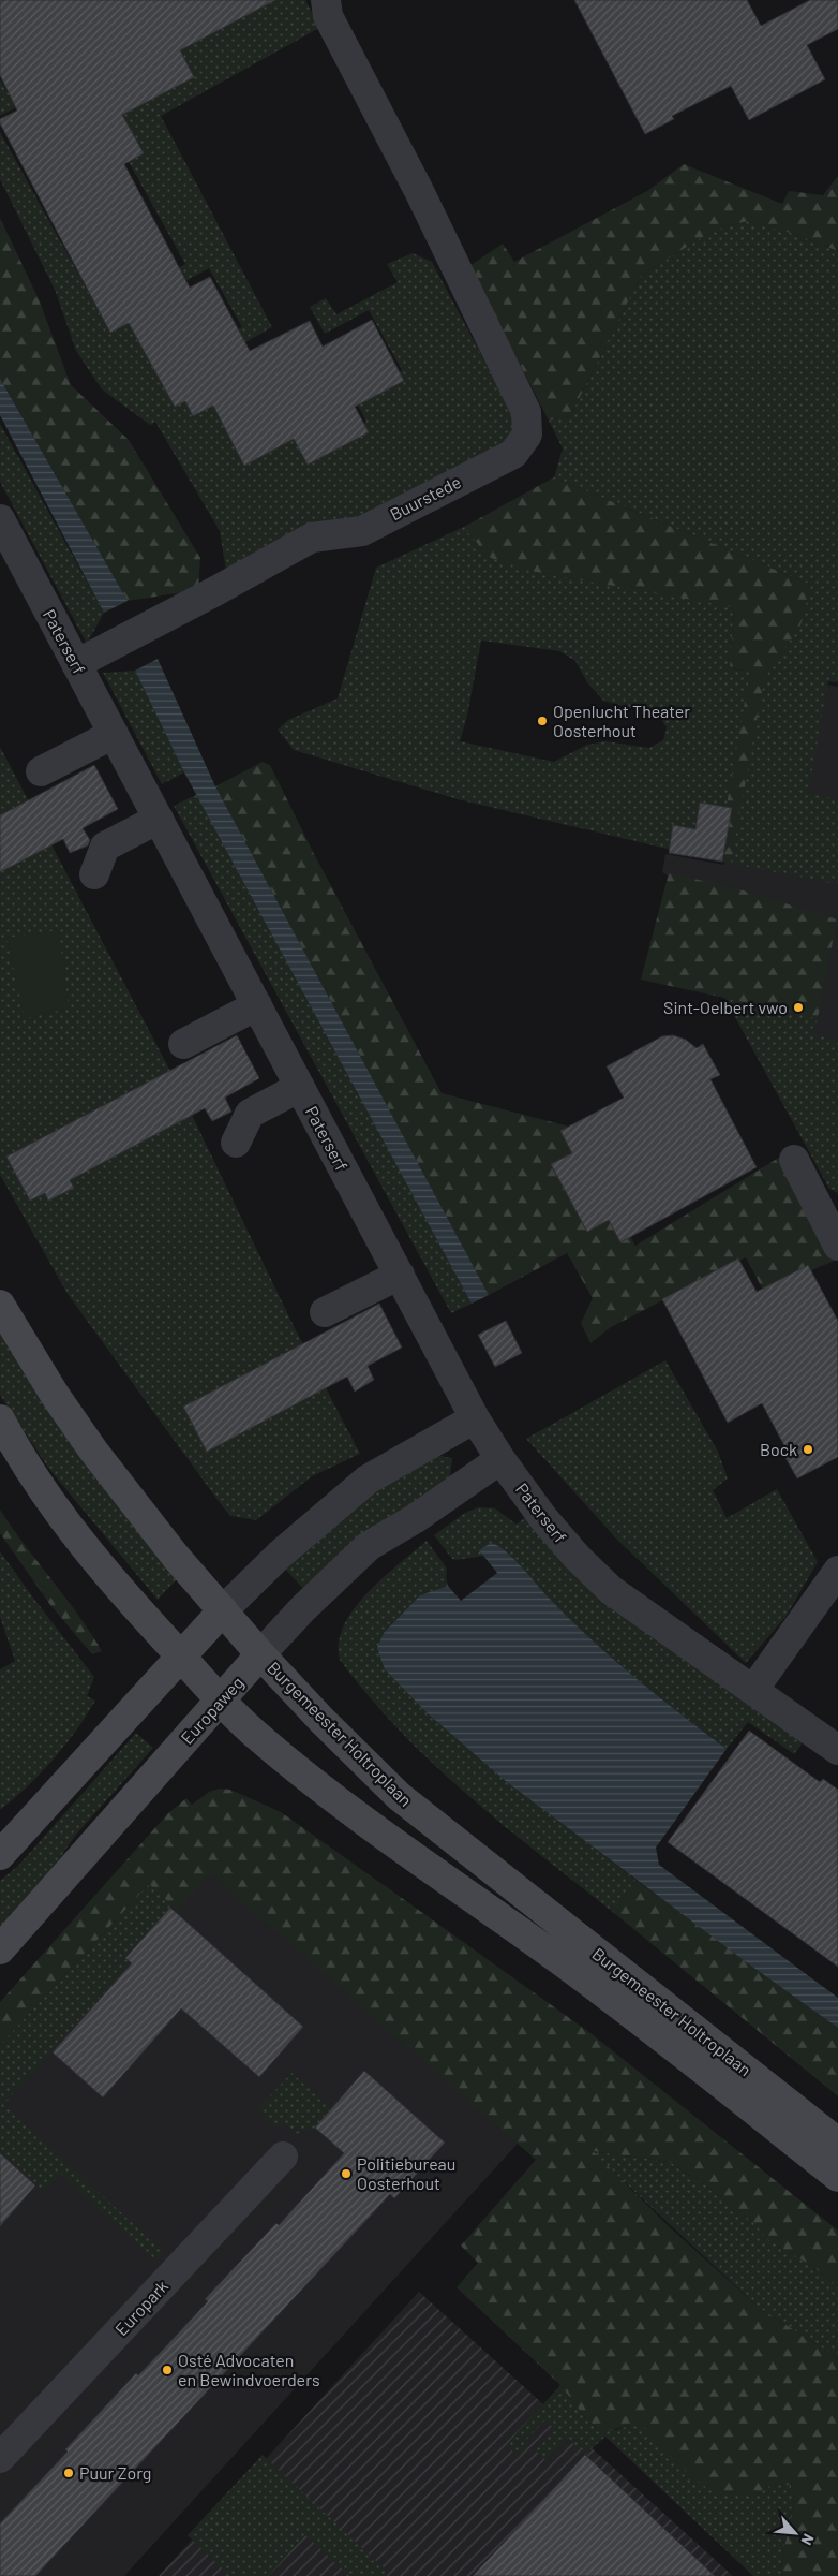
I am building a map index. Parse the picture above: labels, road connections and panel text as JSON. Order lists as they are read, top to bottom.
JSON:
{
  "streets": {
    "street": [
      "Buurstede",
      "Paterserf",
      "Europaweg",
      "Burgemeester Holtroplaan",
      "Europark"
    ]
  },
  "crossings": [
    ["Buurstede", "Paterserf"],
    ["Paterserf", "Europaweg"],
    ["Europaweg", "Burgemeester Holtroplaan"]
  ],
  "places": [
    "Openlucht Theater Oosterhout",
    "Sint-Oelbert vwo",
    "Bock",
    "Politiebureau Oosterhout",
    "Osté Advocaten en Bewindvoerders",
    "Puur Zorg"
  ],
  "north": "bottom right"
}
